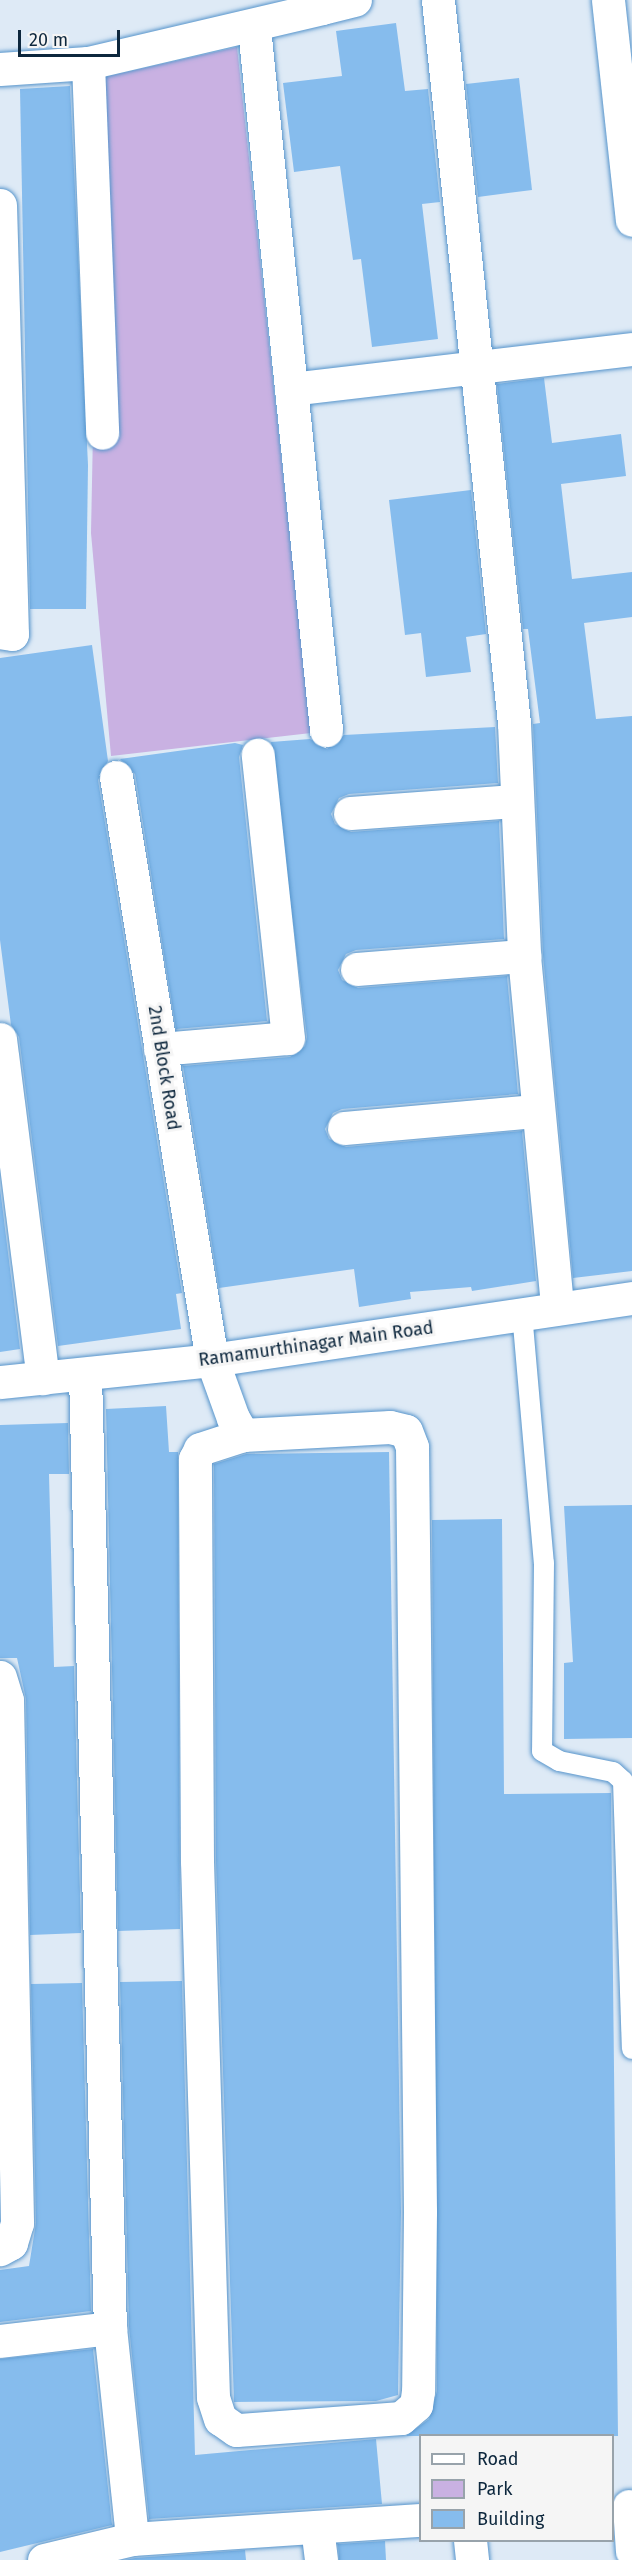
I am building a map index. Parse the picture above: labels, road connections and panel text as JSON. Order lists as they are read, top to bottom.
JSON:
{
  "streets": {
    "street": ["2nd Block Road", "Ramamurthinagar Main Road"]
  },
  "crossings": [
    ["2nd Block Road", "Ramamurthinagar Main Road"]
  ],
  "legend": ["Road", "Park", "Building"],
  "scale_bar": "20 m"
}
